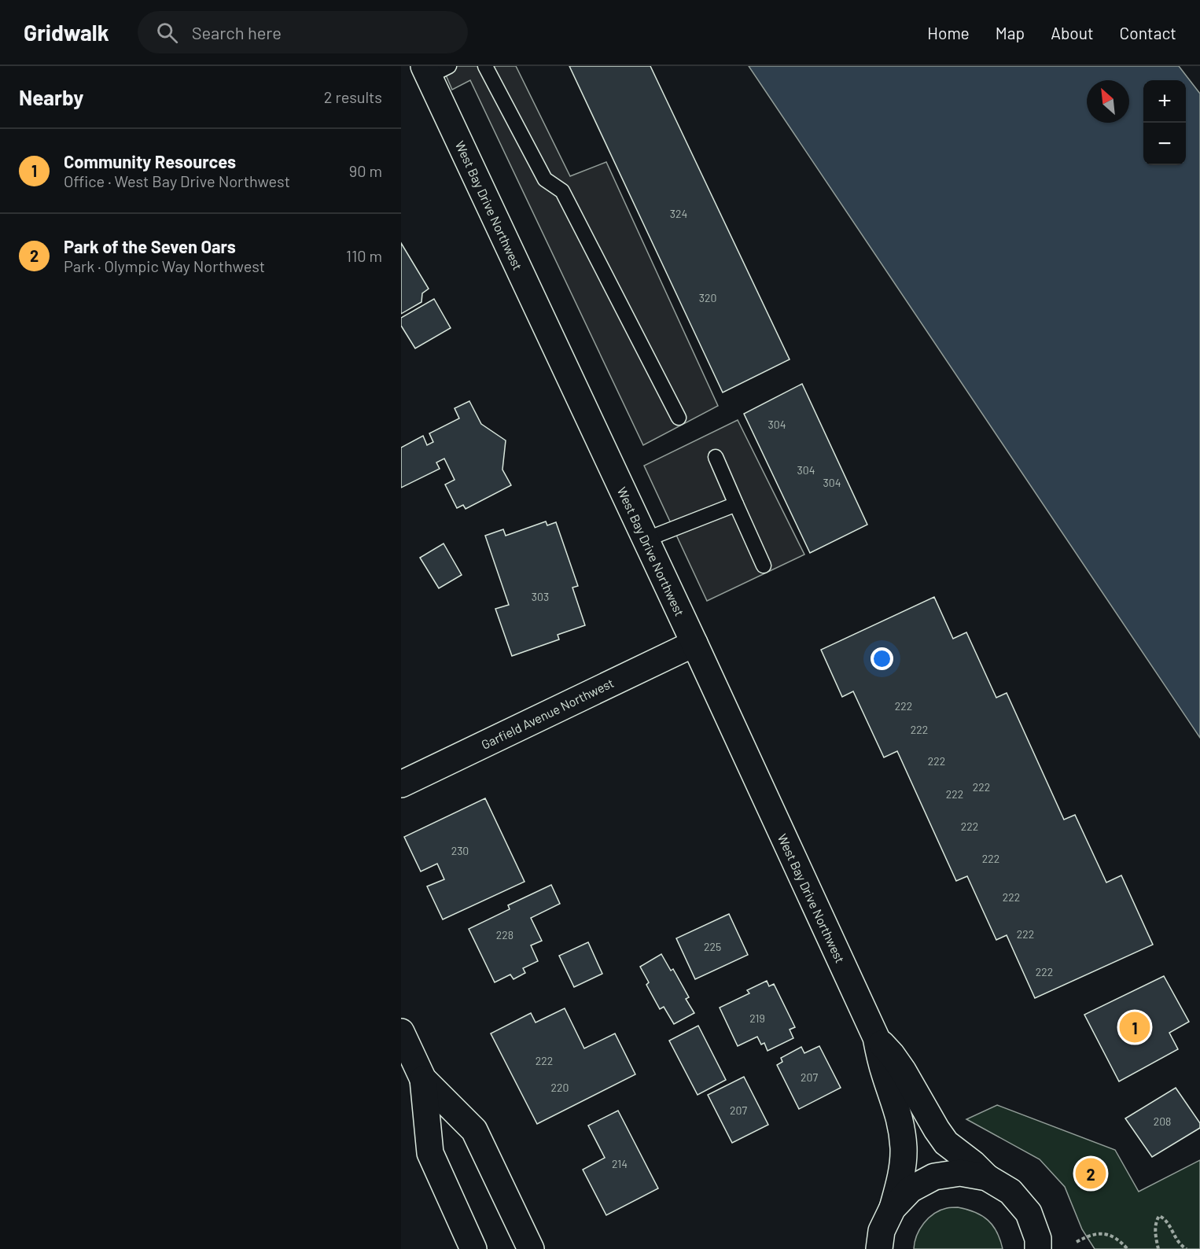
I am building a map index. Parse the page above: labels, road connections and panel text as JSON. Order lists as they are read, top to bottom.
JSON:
{
  "streets": {
    "street": ["West Bay Drive Northwest", "Garfield Avenue Northwest"]
  },
  "crossings": [
    ["West Bay Drive Northwest", "Garfield Avenue Northwest"]
  ],
  "house_numbers": [
    "324",
    "320",
    "304",
    "304",
    "304",
    "303",
    "222",
    "222",
    "222",
    "222",
    "222",
    "222",
    "230",
    "222",
    "222",
    "222",
    "228",
    "225",
    "222",
    "219",
    "222",
    "207",
    "220",
    "207",
    "208",
    "214"
  ],
  "north": "top left",
  "page": {
    "header": "Gridwalk",
    "search": "Search here",
    "nav": [
      "Home",
      "Map",
      "About",
      "Contact"
    ],
    "heading": ["Nearby", "2 results"],
    "map_buttons": ["+", "−"],
    "list": [
      {
        "mark": "1",
        "name": "Community Resources",
        "note": "Office · West Bay Drive Northwest",
        "value": "90 m"
      },
      {
        "mark": "2",
        "name": "Park of the Seven Oars",
        "note": "Park · Olympic Way Northwest",
        "value": "110 m"
      }
    ],
    "pins": ["1", "2"]
  }
}
